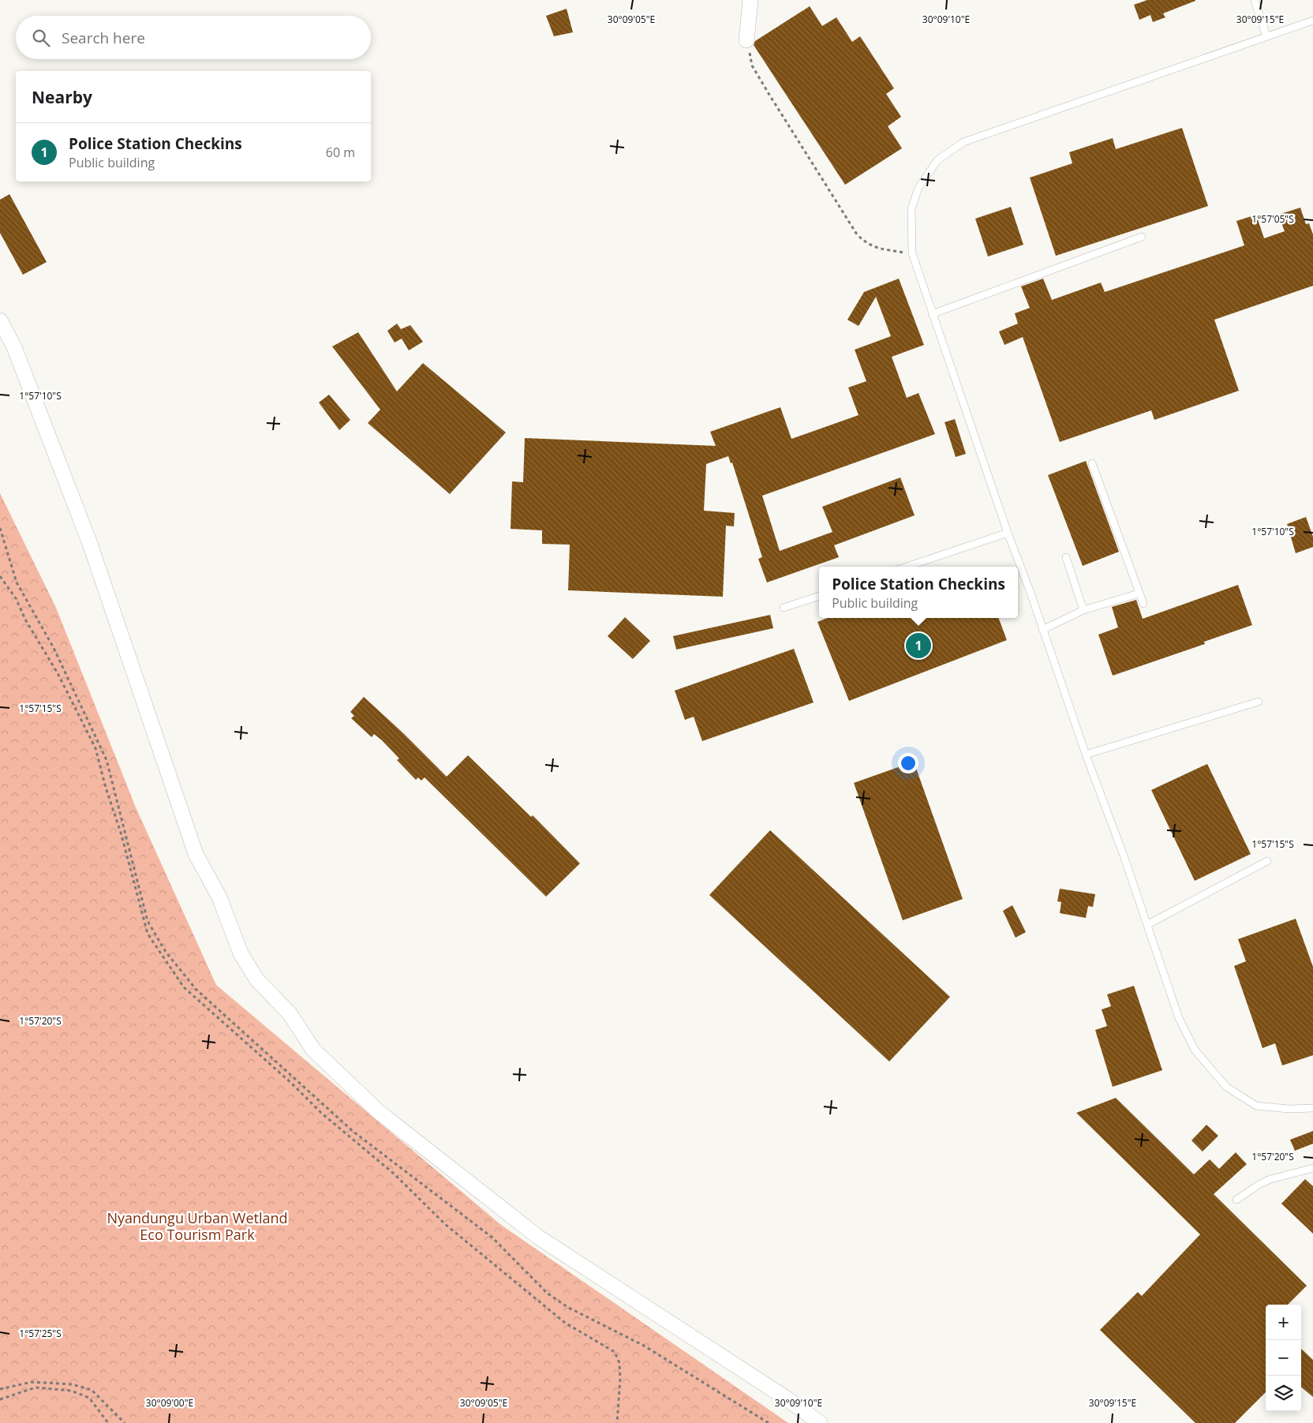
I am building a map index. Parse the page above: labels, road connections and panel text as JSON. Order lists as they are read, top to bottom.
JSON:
{
  "parks": ["Nyandungu Urban Wetland Eco Tourism Park"],
  "page": {
    "search": "Search here",
    "heading": "Nearby",
    "list": [
      {
        "mark": "1",
        "name": "Police Station Checkins",
        "note": "Public building",
        "value": "60 m"
      }
    ],
    "popup": ["Police Station Checkins", "Public building"],
    "pins": "1",
    "map_buttons": ["+", "−"]
  },
  "coordinates": [
    "30°09'05\"E",
    "30°09'10\"E",
    "30°09'15\"E",
    "1°57'05\"S",
    "1°57'10\"S",
    "1°57'15\"S",
    "1°57'20\"S",
    "1°57'25\"S",
    "30°09'00\"E"
  ]
}
